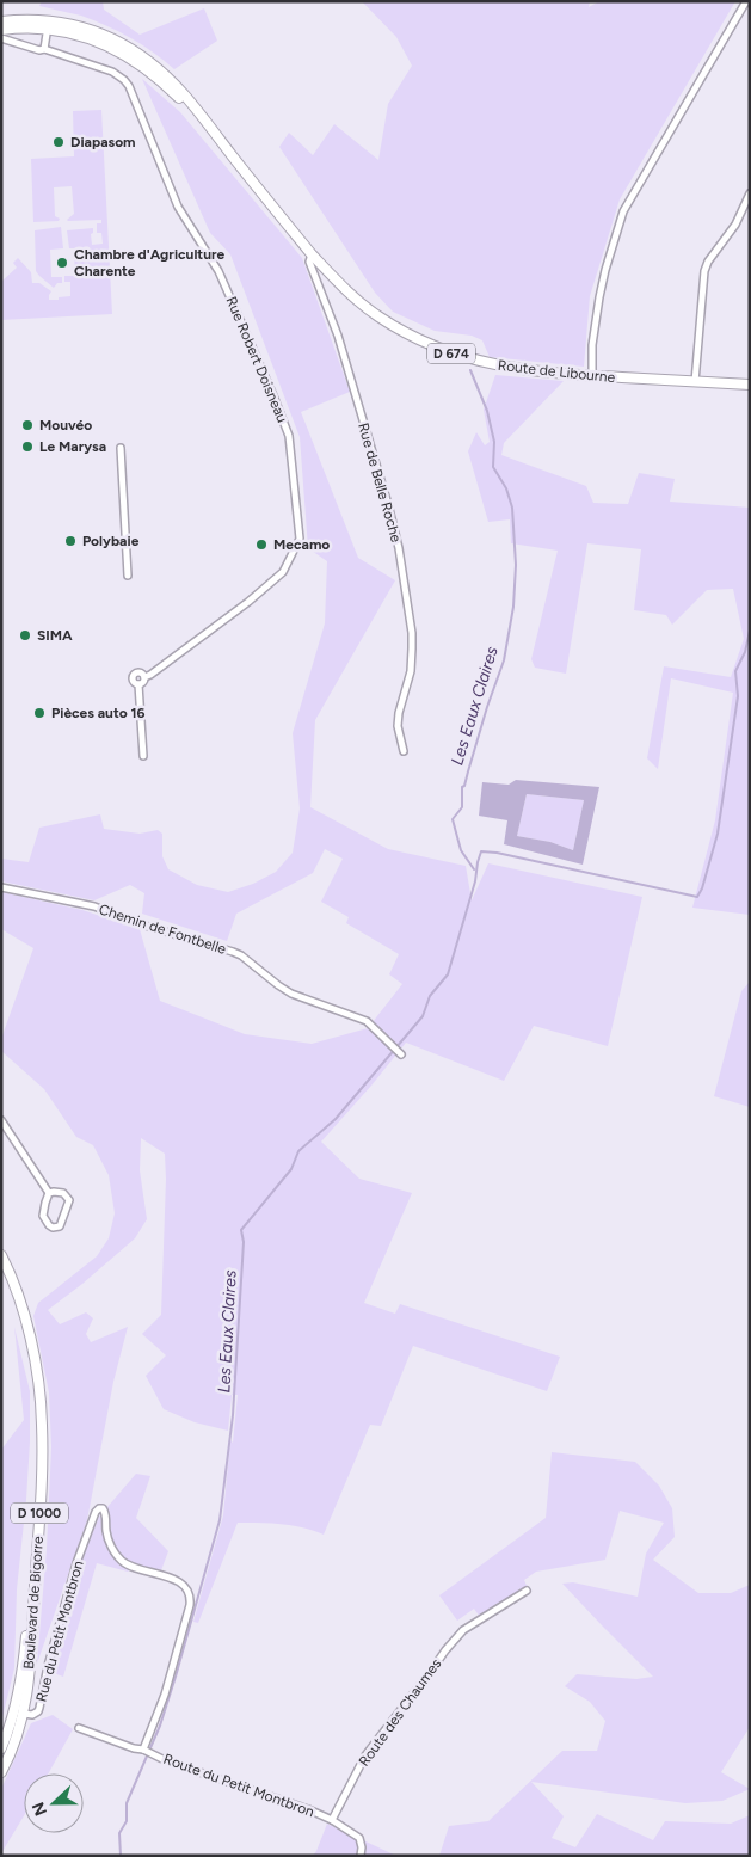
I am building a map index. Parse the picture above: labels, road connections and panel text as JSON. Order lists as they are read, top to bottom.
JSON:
{
  "streets": {
    "main road": [
      "D 674",
      "Route de Libourne",
      "D 1000",
      "Boulevard de Bigorre"
    ],
    "street": [
      "Rue Robert Doisneau",
      "Rue de Belle Roche",
      "Chemin de Fontbelle",
      "Rue du Petit Montbron",
      "Route des Chaumes",
      "Route du Petit Montbron"
    ]
  },
  "crossings": [
    ["D 674", "Route de Libourne"],
    ["Route de Libourne", "Rue de Belle Roche"],
    ["Boulevard de Bigorre", "Rue du Petit Montbron"],
    ["Rue du Petit Montbron", "Route du Petit Montbron"],
    ["Route des Chaumes", "Route du Petit Montbron"]
  ],
  "water": ["Les Eaux Claires"],
  "places": [
    "Diapasom",
    "Chambre d'Agriculture Charente",
    "Mouvéo",
    "Le Marysa",
    "Polybaie",
    "Mecamo",
    "SIMA",
    "Pièces auto 16"
  ],
  "north": "left"
}
